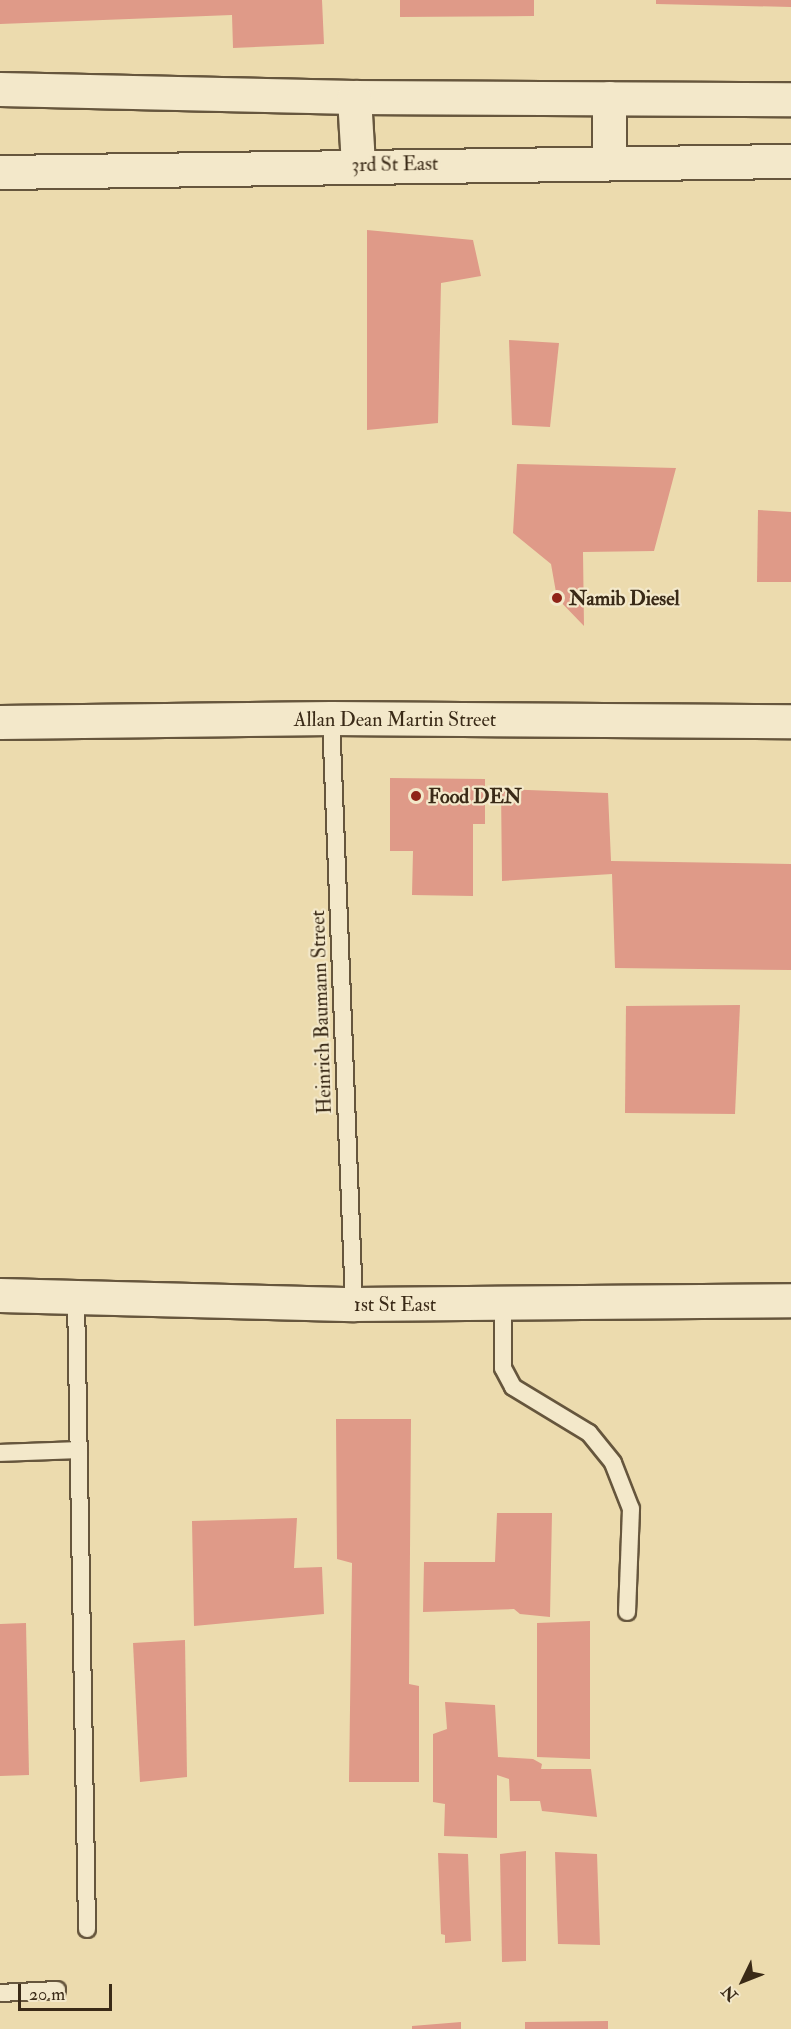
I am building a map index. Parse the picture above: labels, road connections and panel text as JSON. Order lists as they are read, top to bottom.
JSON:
{
  "streets": {
    "street": ["3rd St East", "Allan Dean Martin Street", "1st St East"],
    "lane": ["Heinrich Baumann Street"]
  },
  "crossings": [
    ["Allan Dean Martin Street", "Heinrich Baumann Street"],
    ["Heinrich Baumann Street", "1st St East"]
  ],
  "places": ["Namib Diesel", "Food DEN"],
  "scale_bar": "20 m",
  "north": "bottom left"
}
